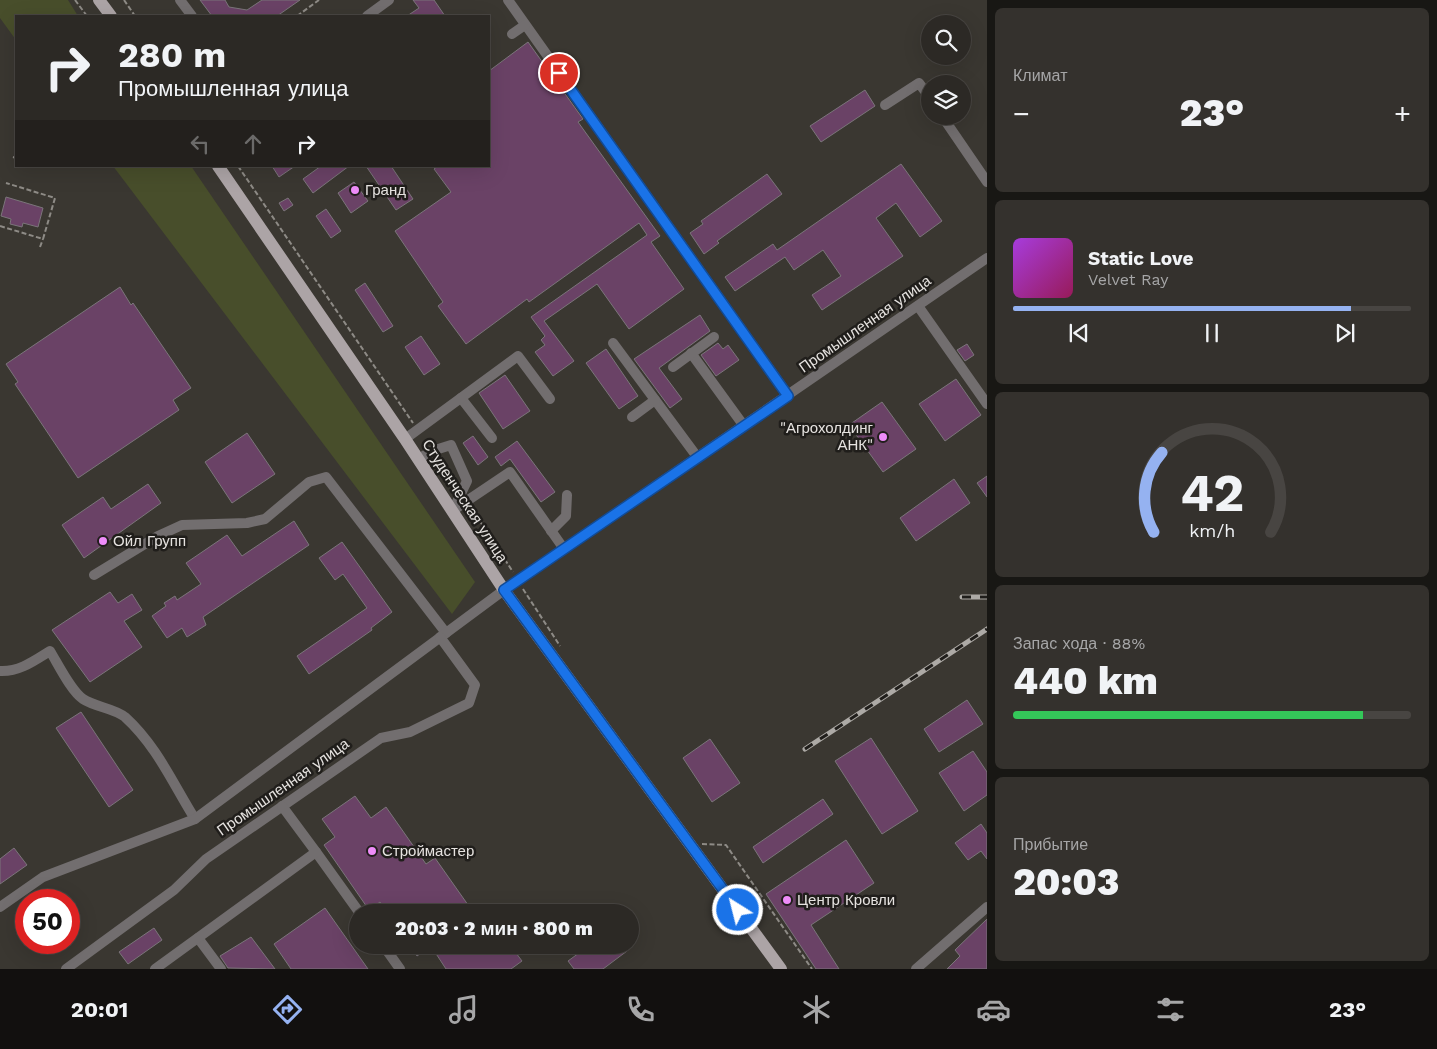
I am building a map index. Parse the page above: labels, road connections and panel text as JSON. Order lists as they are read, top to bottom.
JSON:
{
  "streets": {
    "main road": ["Студенческая улица"],
    "street": ["Промышленная улица"]
  },
  "crossings": [
    ["Промышленная улица", "Студенческая улица"]
  ],
  "places": [
    "Гранд",
    "\"Агрохолдинг АНК\"",
    "Ойл Групп",
    "Строймастер",
    "Центр Кровли"
  ],
  "page": {
    "tile": [
      "Климат",
      ["Запас хода · 88%", "440 km"],
      ["Прибытие", "20:03"]
    ],
    "turn": ["280 m", "Промышленная улица"],
    "heat": ["−", "23°", "+"],
    "song": ["Static Love", "Velvet Ray"],
    "limit": "50",
    "trip": "20:03 · 2 мин · 800 m",
    "tabs": ["20:01", "23°"],
    "gauge": ["42", "km/h"]
  }
}
